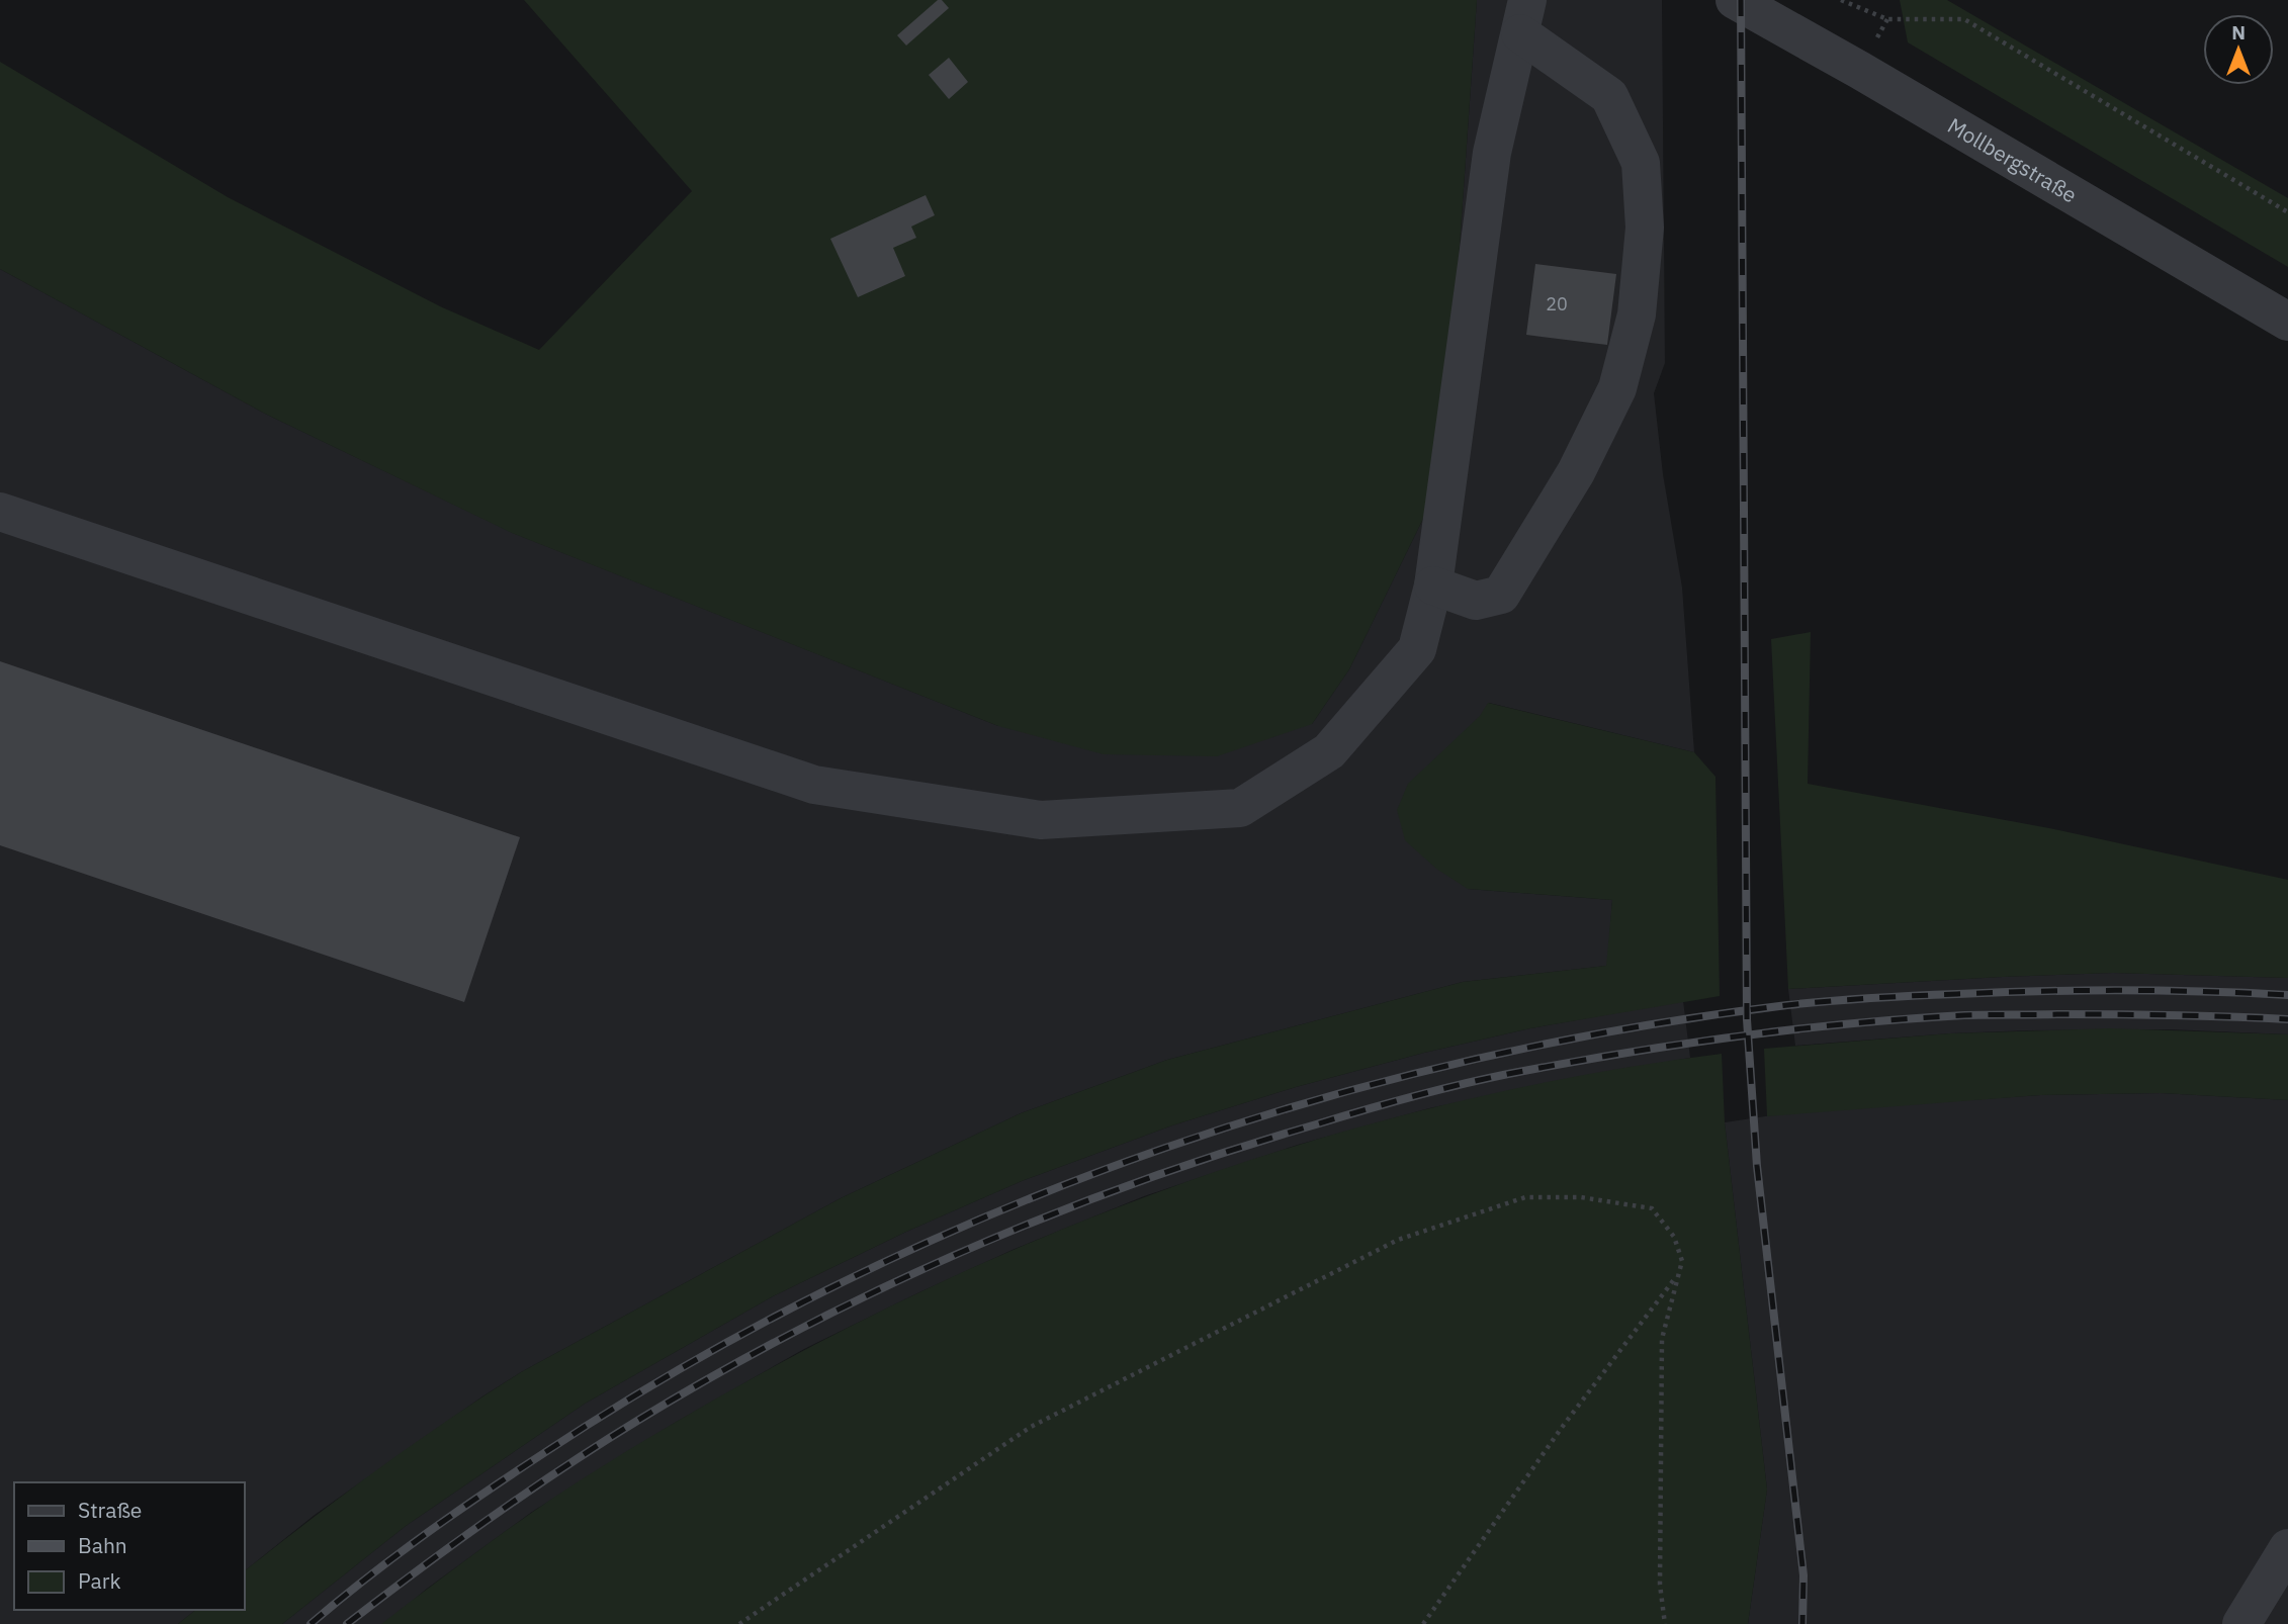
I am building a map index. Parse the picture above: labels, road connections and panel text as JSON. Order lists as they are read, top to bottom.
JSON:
{
  "streets": {
    "street": ["Mollbergstraße"]
  },
  "house_numbers": ["20"],
  "legend": ["Straße", "Bahn", "Park"],
  "north": "top"
}
